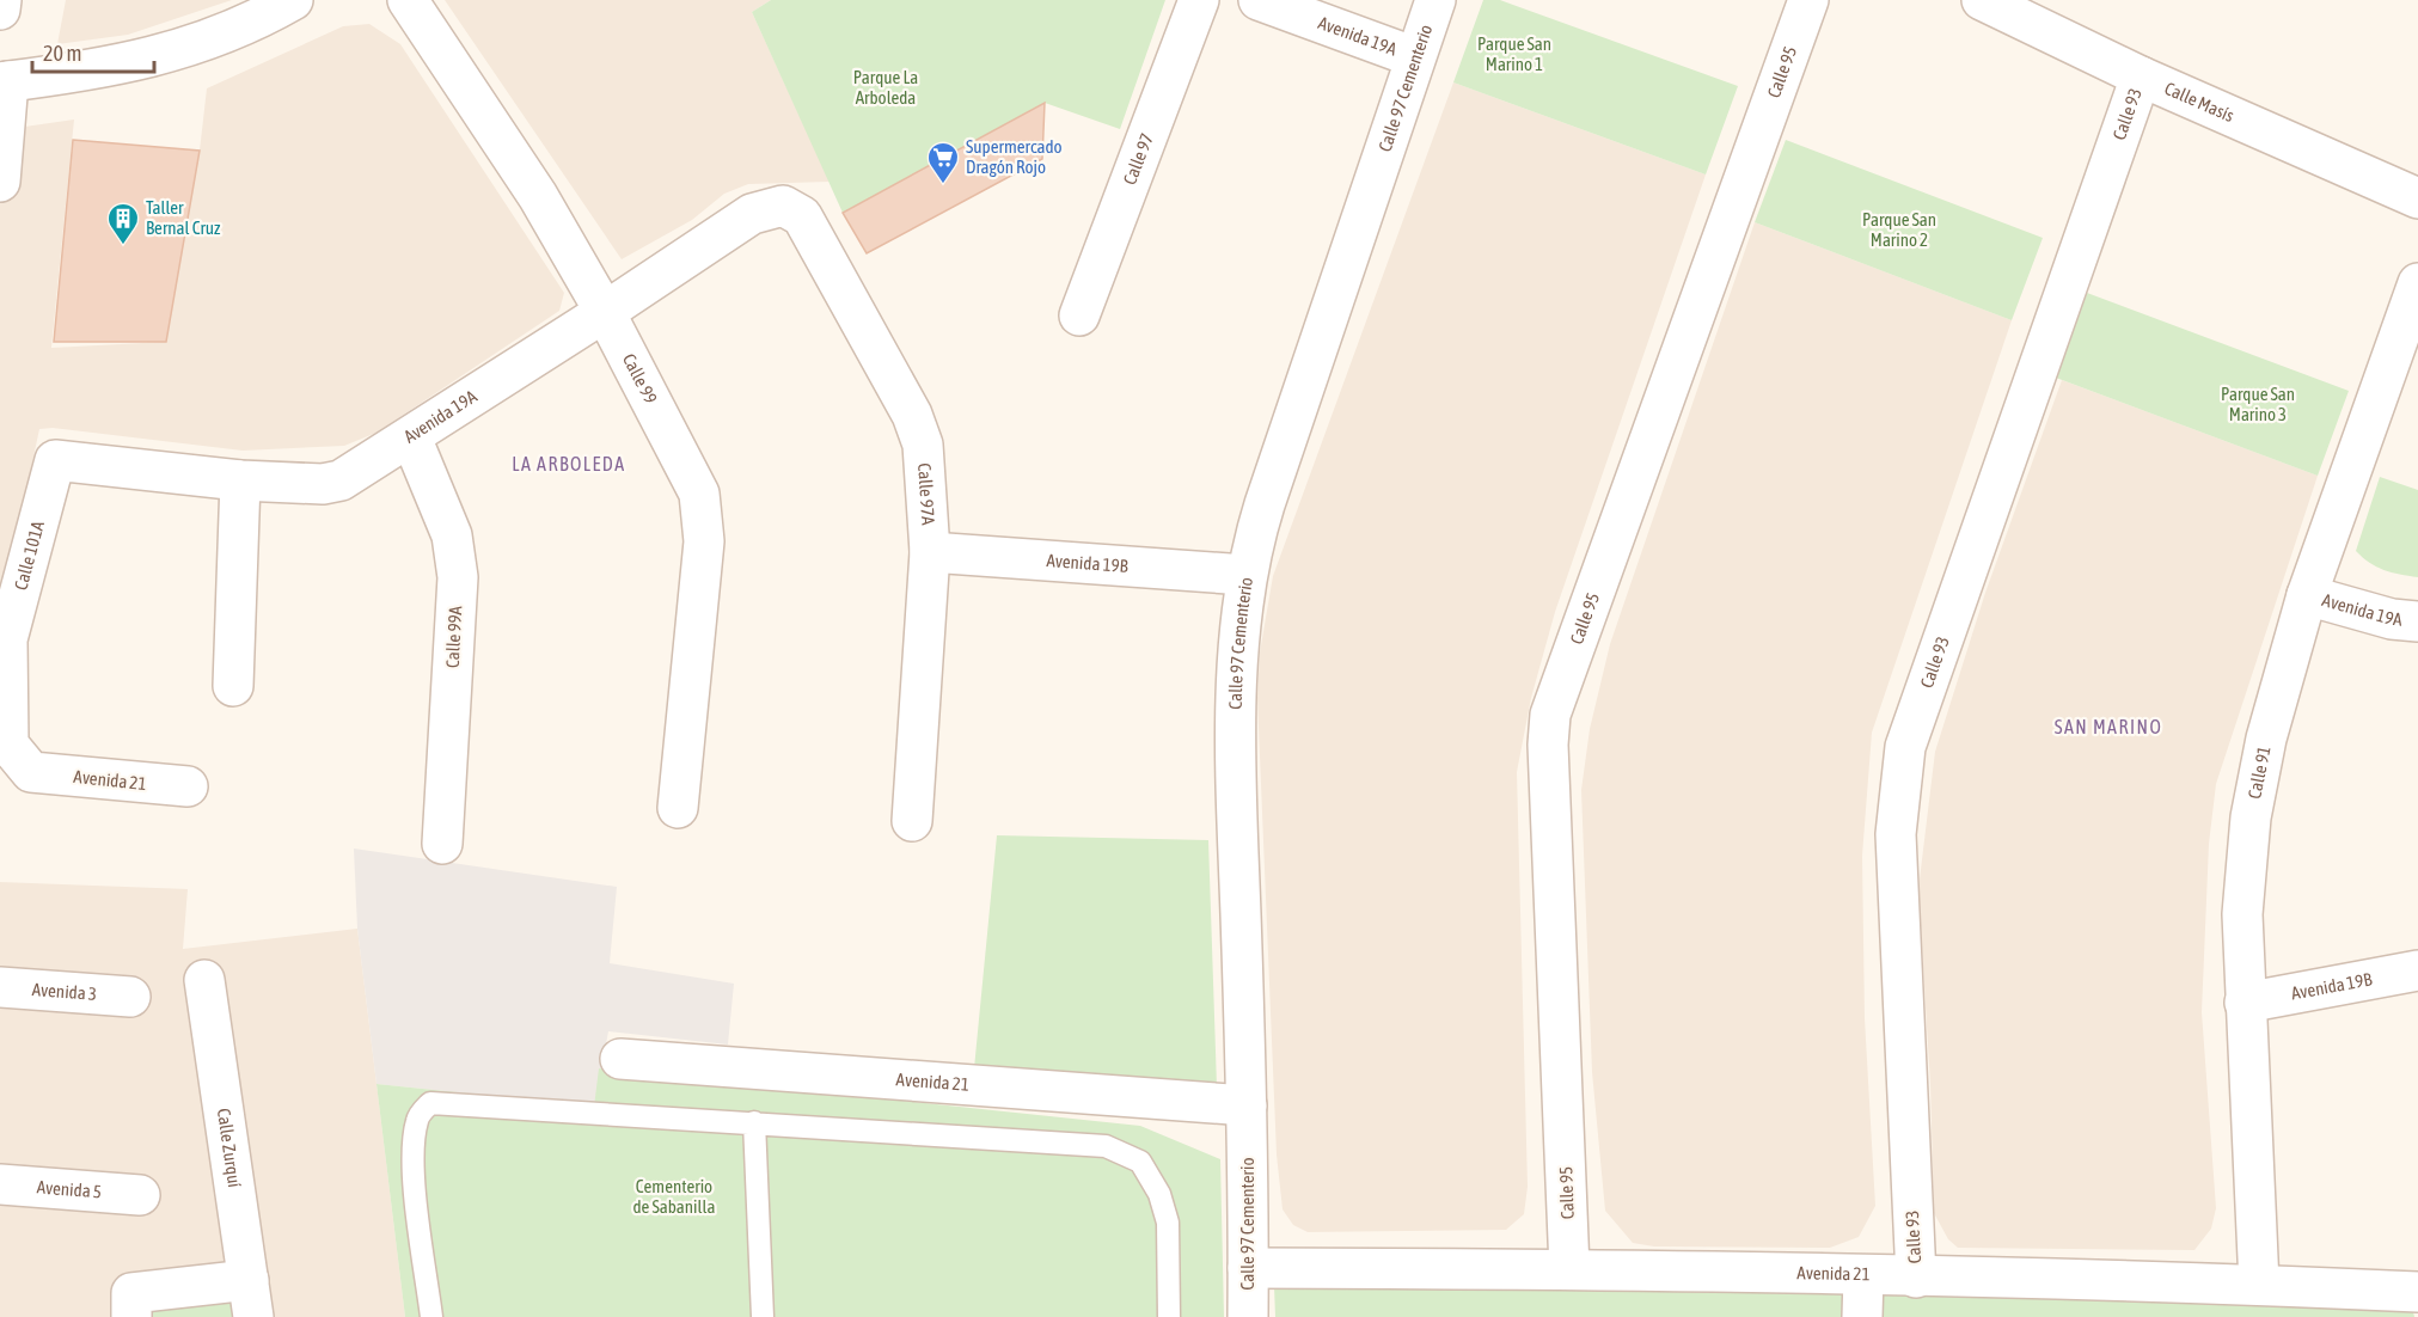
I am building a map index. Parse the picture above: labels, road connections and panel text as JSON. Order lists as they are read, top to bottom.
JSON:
{
  "streets": {
    "street": [
      "Avenida 19A",
      "Calle 95",
      "Calle 97 Cementerio",
      "Calle Masís",
      "Calle 93",
      "Calle 97",
      "Calle 99",
      "Calle 97A",
      "Calle 101A",
      "Avenida 19B",
      "Calle 99A",
      "Calle 91",
      "Avenida 21",
      "Avenida 3",
      "Calle Zurquí",
      "Avenida 5"
    ]
  },
  "crossings": [
    ["Avenida 19A", "Calle 97 Cementerio"],
    ["Avenida 19A", "Calle 99"],
    ["Avenida 19A", "Calle 97A"],
    ["Avenida 19A", "Calle 101A"],
    ["Avenida 19A", "Calle 99A"],
    ["Avenida 19A", "Calle 91"],
    ["Calle 95", "Avenida 21"],
    ["Calle 97 Cementerio", "Avenida 19B"],
    ["Calle 97 Cementerio", "Avenida 21"],
    ["Calle Masís", "Calle 93"],
    ["Calle 93", "Avenida 21"],
    ["Calle 97A", "Avenida 19B"],
    ["Calle 101A", "Avenida 21"],
    ["Avenida 19B", "Calle 91"],
    ["Calle 91", "Avenida 21"]
  ],
  "districts": ["LA ARBOLEDA", "SAN MARINO"],
  "parks": [
    "Parque San Marino 1",
    "Parque La Arboleda",
    "Parque San Marino 2",
    "Parque San Marino 3",
    "Cementerio de Sabanilla"
  ],
  "places": {
    "supermarket": ["Supermercado Dragón Rojo"],
    "building": ["Taller Bernal Cruz"]
  },
  "scale_bar": "20 m"
}
